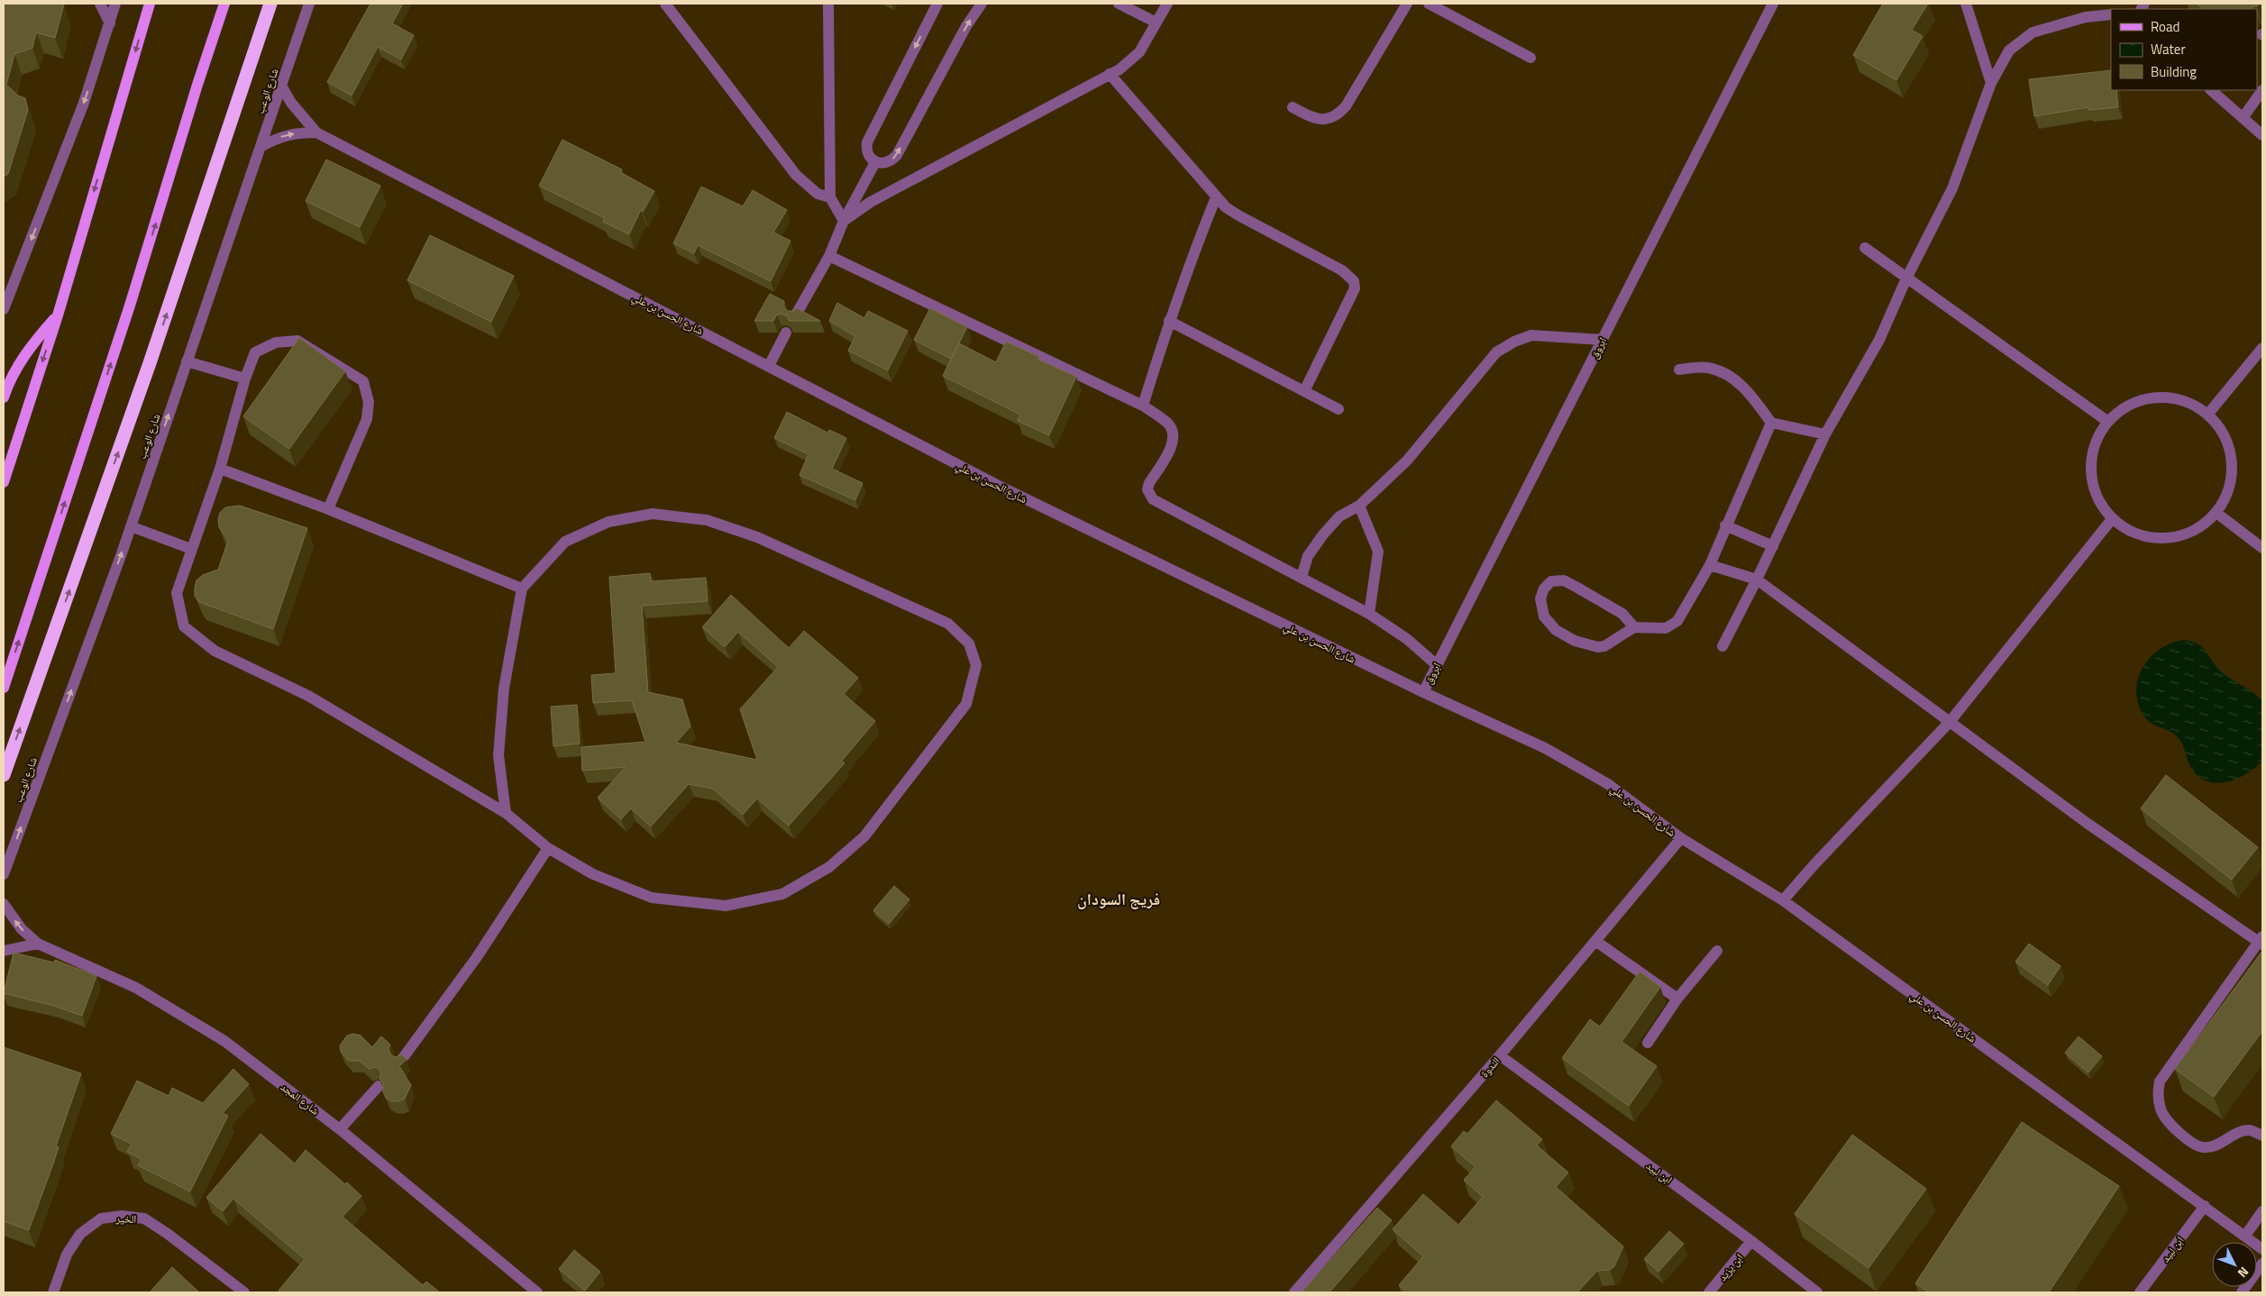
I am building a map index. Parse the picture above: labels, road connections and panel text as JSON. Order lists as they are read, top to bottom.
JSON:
{
  "streets": {
    "street": [
      "شارع الوعب",
      "شارع الحسن بن علي",
      "ابروق",
      "الندوة",
      "شارع المجد",
      "ابن لبيد",
      "الخير",
      "ابن يزيد"
    ]
  },
  "crossings": [
    ["شارع الوعب", "شارع الحسن بن علي"],
    ["شارع الحسن بن علي", "ابروق"],
    ["شارع الحسن بن علي", "الندوة"],
    ["شارع الحسن بن علي", "ابن لبيد"],
    ["الندوة", "ابن لبيد"],
    ["ابن لبيد", "ابن يزيد"]
  ],
  "districts": ["فريج السودان"],
  "legend": ["Road", "Water", "Building"],
  "north": "bottom right"
}
